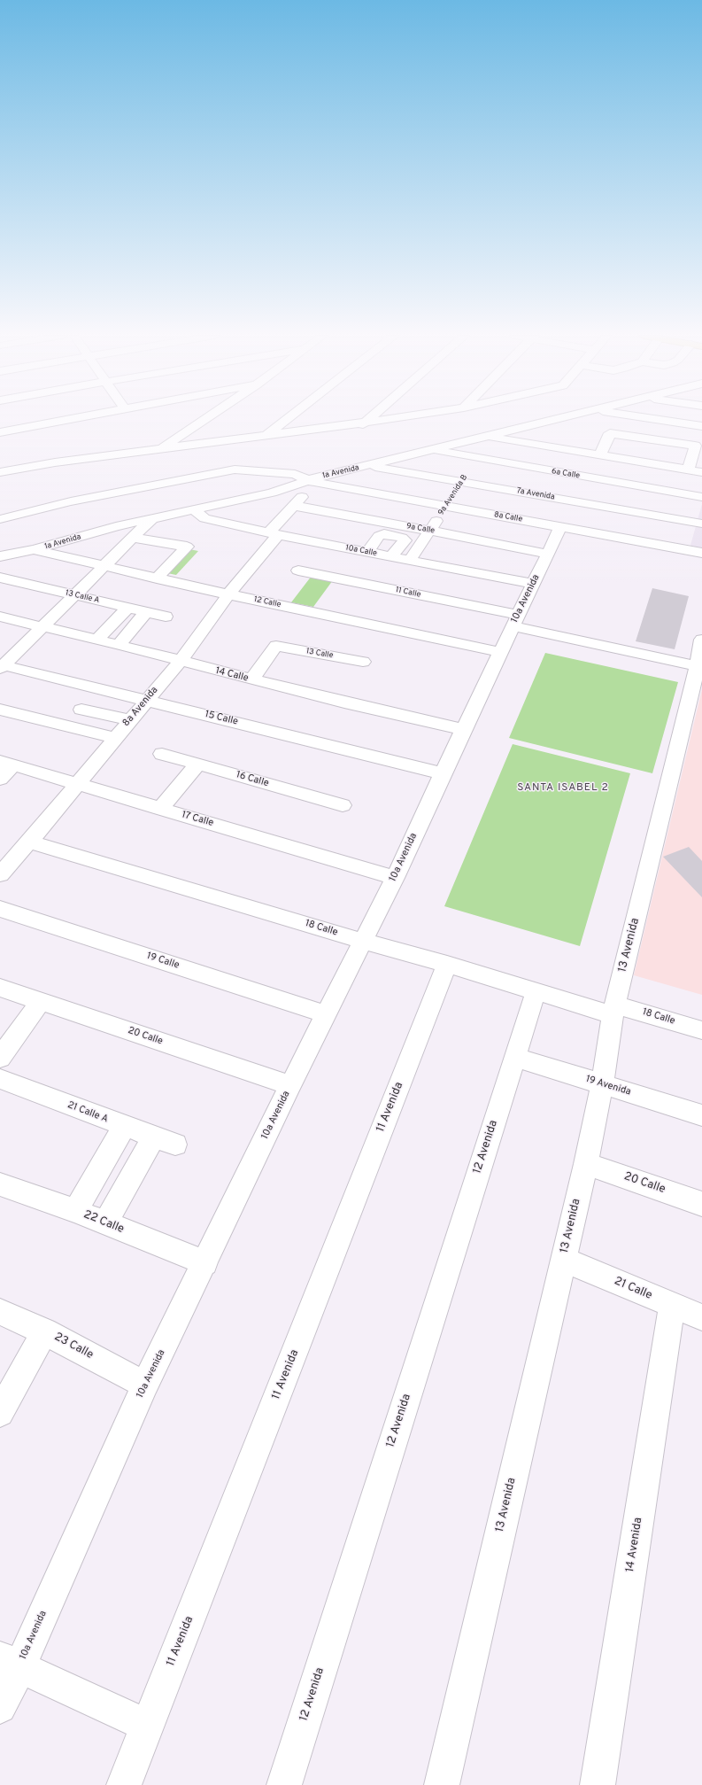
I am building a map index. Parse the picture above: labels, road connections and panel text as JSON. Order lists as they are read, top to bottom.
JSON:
{
  "streets": {
    "street": [
      "1a Avenida",
      "6a Calle",
      "7a Avenida",
      "9a Avenida B",
      "8a Calle",
      "9a Calle",
      "10a Calle",
      "11 Calle",
      "13 Calle A",
      "10a Avenida",
      "12 Calle",
      "13 Calle",
      "14 Calle",
      "8a Avenida",
      "15 Calle",
      "16 Calle",
      "17 Calle",
      "18 Calle",
      "13 Avenida",
      "19 Calle",
      "20 Calle",
      "19 Avenida",
      "11 Avenida",
      "21 Calle A",
      "12 Avenida",
      "22 Calle",
      "21 Calle",
      "23 Calle",
      "14 Avenida"
    ]
  },
  "crossings": [
    ["1a Avenida", "6a Calle"],
    ["1a Avenida", "7a Avenida"],
    ["1a Avenida", "9a Avenida B"],
    ["1a Avenida", "8a Calle"],
    ["1a Avenida", "10a Calle"],
    ["1a Avenida", "12 Calle"],
    ["1a Avenida", "8a Avenida"],
    ["6a Calle", "7a Avenida"],
    ["6a Calle", "9a Avenida B"],
    ["6a Calle", "8a Calle"],
    ["7a Avenida", "9a Avenida B"],
    ["7a Avenida", "8a Calle"],
    ["9a Avenida B", "8a Calle"],
    ["9a Avenida B", "9a Calle"],
    ["9a Avenida B", "10a Calle"],
    ["8a Calle", "10a Avenida"],
    ["8a Calle", "8a Avenida"],
    ["9a Calle", "10a Avenida"],
    ["9a Calle", "8a Avenida"],
    ["10a Calle", "10a Avenida"],
    ["10a Calle", "8a Avenida"],
    ["11 Calle", "10a Avenida"],
    ["11 Calle", "13 Avenida"],
    ["10a Avenida", "12 Calle"],
    ["10a Avenida", "14 Calle"],
    ["10a Avenida", "15 Calle"],
    ["10a Avenida", "17 Calle"],
    ["10a Avenida", "18 Calle"],
    ["10a Avenida", "19 Calle"],
    ["10a Avenida", "20 Calle"],
    ["10a Avenida", "22 Calle"],
    ["10a Avenida", "23 Calle"],
    ["12 Calle", "8a Avenida"],
    ["13 Calle", "14 Calle"],
    ["14 Calle", "8a Avenida"],
    ["8a Avenida", "15 Calle"],
    ["8a Avenida", "17 Calle"],
    ["8a Avenida", "18 Calle"],
    ["18 Calle", "13 Avenida"],
    ["18 Calle", "11 Avenida"],
    ["18 Calle", "12 Avenida"],
    ["13 Avenida", "20 Calle"],
    ["13 Avenida", "19 Avenida"],
    ["13 Avenida", "21 Calle"],
    ["19 Avenida", "12 Avenida"],
    ["21 Calle A", "22 Calle"],
    ["21 Calle", "14 Avenida"]
  ],
  "districts": ["SANTA ISABEL 2"]
}
